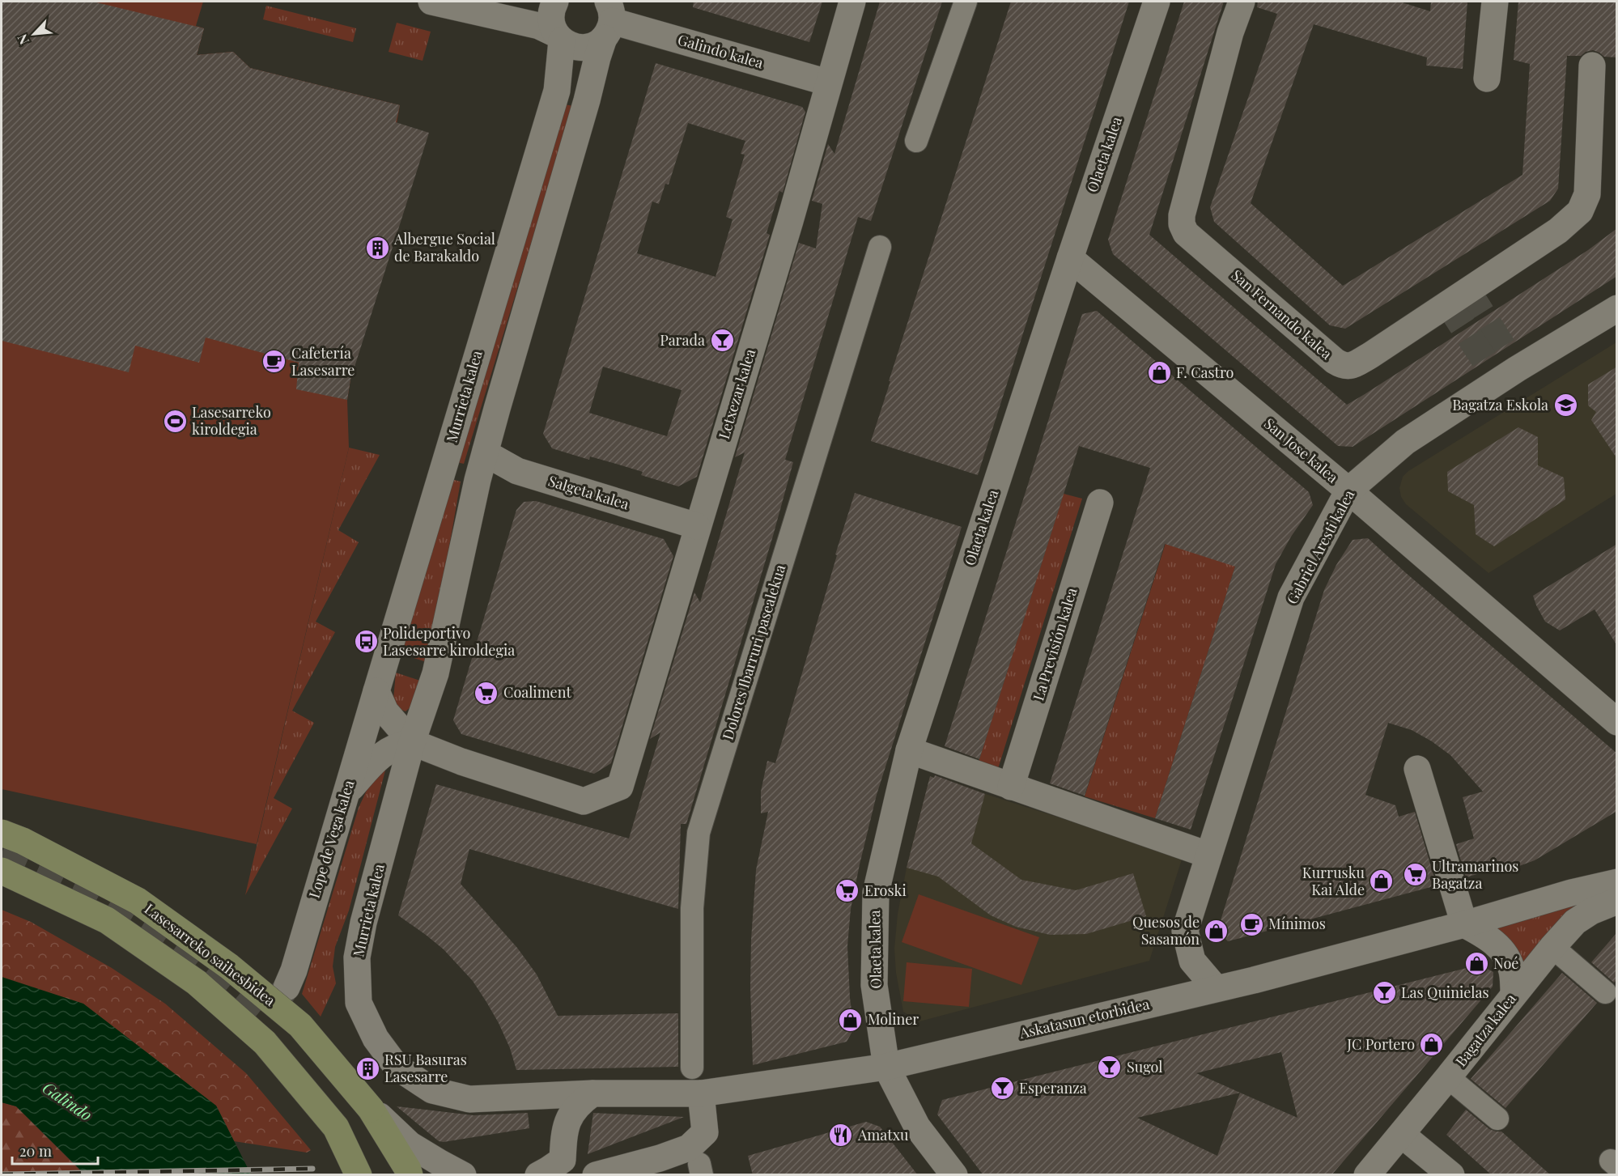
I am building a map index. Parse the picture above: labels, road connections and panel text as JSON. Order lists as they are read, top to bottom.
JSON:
{
  "streets": {
    "main road": ["Lasesarreko saihesbidea"],
    "street": [
      "Galindo kalea",
      "Olaeta kalea",
      "San Fernando kalea",
      "Letxezar kalea",
      "Murrieta kalea",
      "San Jose kalea",
      "Salgeta kalea",
      "Gabriel Aresti kalea",
      "La Previsión kalea",
      "Dolores Ibarruri pasealekua",
      "Lope de Vega kalea",
      "Askatasun etorbidea",
      "Bagatza kalea"
    ]
  },
  "crossings": [
    ["Galindo kalea", "Letxezar kalea"],
    ["Galindo kalea", "Murrieta kalea"],
    ["Olaeta kalea", "San Jose kalea"],
    ["Olaeta kalea", "Askatasun etorbidea"],
    ["Letxezar kalea", "Murrieta kalea"],
    ["Letxezar kalea", "Salgeta kalea"],
    ["Murrieta kalea", "Salgeta kalea"],
    ["Murrieta kalea", "Lope de Vega kalea"],
    ["Murrieta kalea", "Askatasun etorbidea"],
    ["San Jose kalea", "Gabriel Aresti kalea"],
    ["Gabriel Aresti kalea", "Askatasun etorbidea"]
  ],
  "water": ["Galindo"],
  "places": {
    "building": ["Albergue Social de Barakaldo", "RSU Basuras Lasesarre"],
    "bar": [
      "Parada",
      "Las Quinielas",
      "Sugol",
      "Esperanza"
    ],
    "cafe": ["Cafetería Lasesarre", "Mínimos"],
    "shop": [
      "F. Castro",
      "Kurrusku Kai Alde",
      "Quesos de Sasamón",
      "Noé",
      "Moliner",
      "JC Portero"
    ],
    "school or university": ["Bagatza Eskola"],
    "sports": ["Lasesarreko kiroldegia"],
    "bus stop": ["Polideportivo Lasesarre kiroldegia"],
    "supermarket": ["Coaliment", "Ultramarinos Bagatza", "Eroski"],
    "restaurant": ["Amatxu"]
  },
  "scale_bar": "20 m",
  "north": "bottom left"
}
